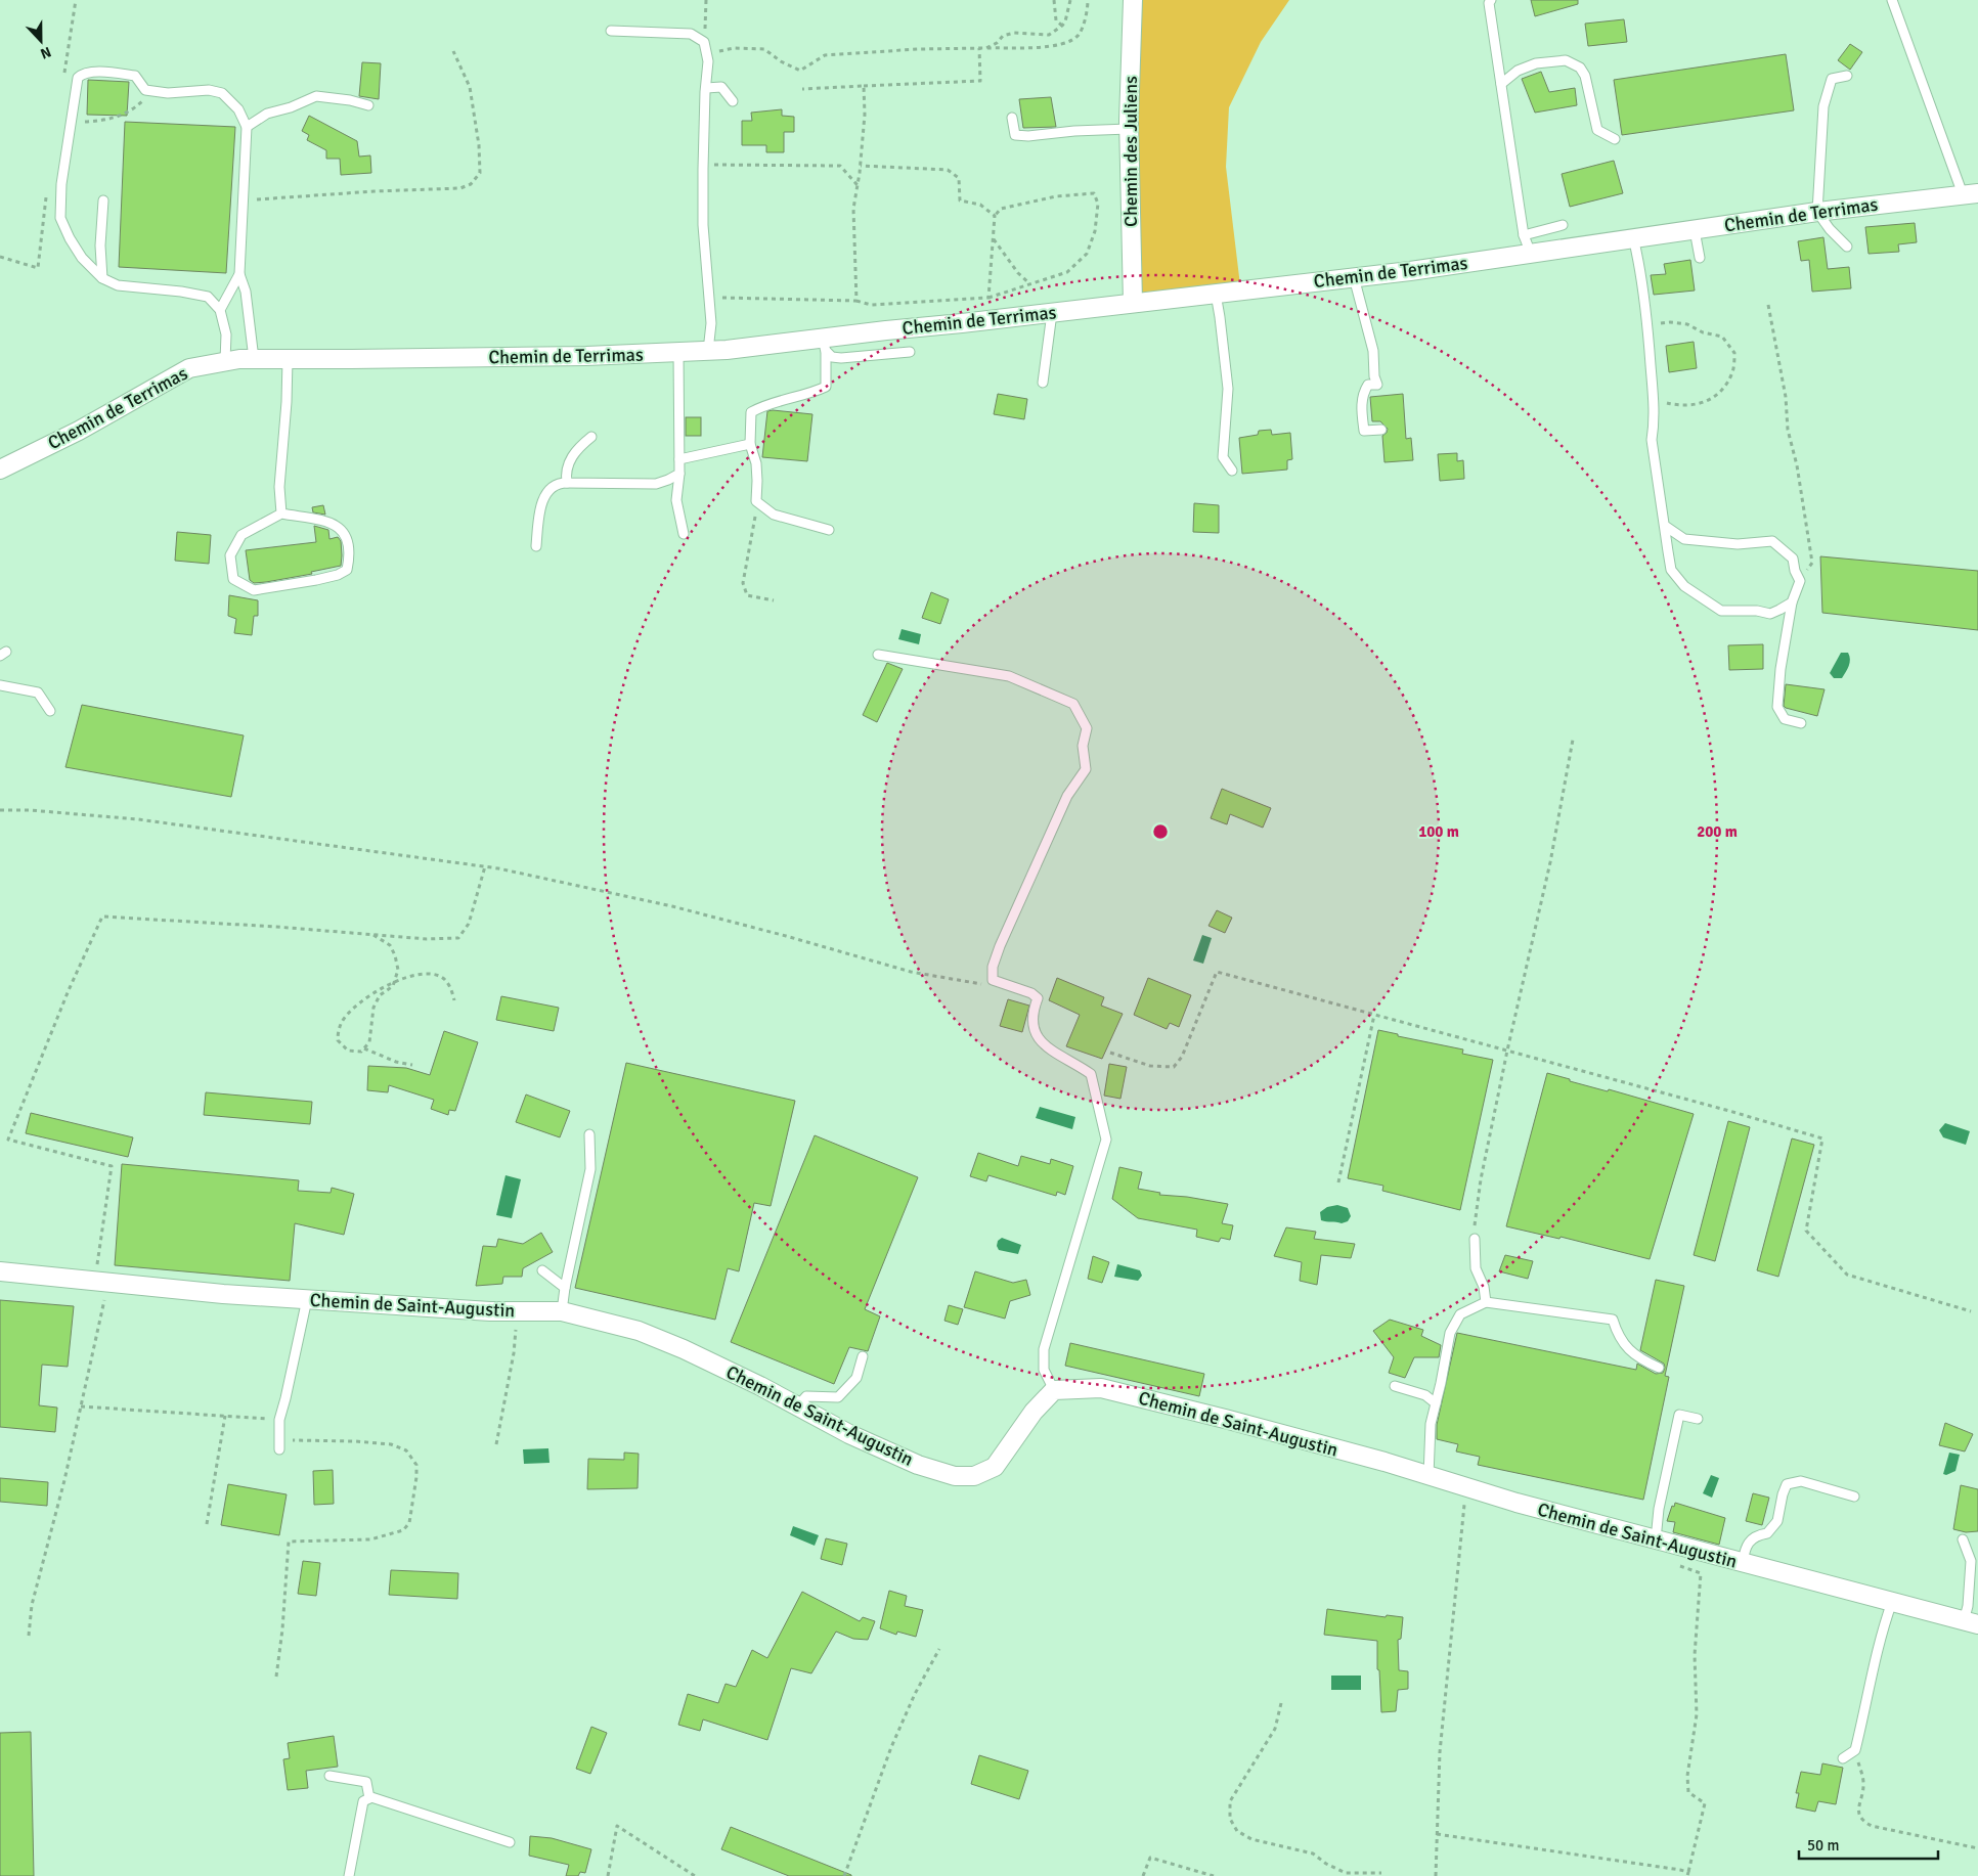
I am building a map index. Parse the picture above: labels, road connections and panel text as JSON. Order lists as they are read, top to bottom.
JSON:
{
  "streets": {
    "street": ["Chemin des Juliens", "Chemin de Terrimas", "Chemin de Saint-Augustin"]
  },
  "crossings": [
    ["Chemin des Juliens", "Chemin de Terrimas"]
  ],
  "scale_bar": "50 m",
  "north": "bottom",
  "rings": ["100 m", "200 m"]
}
